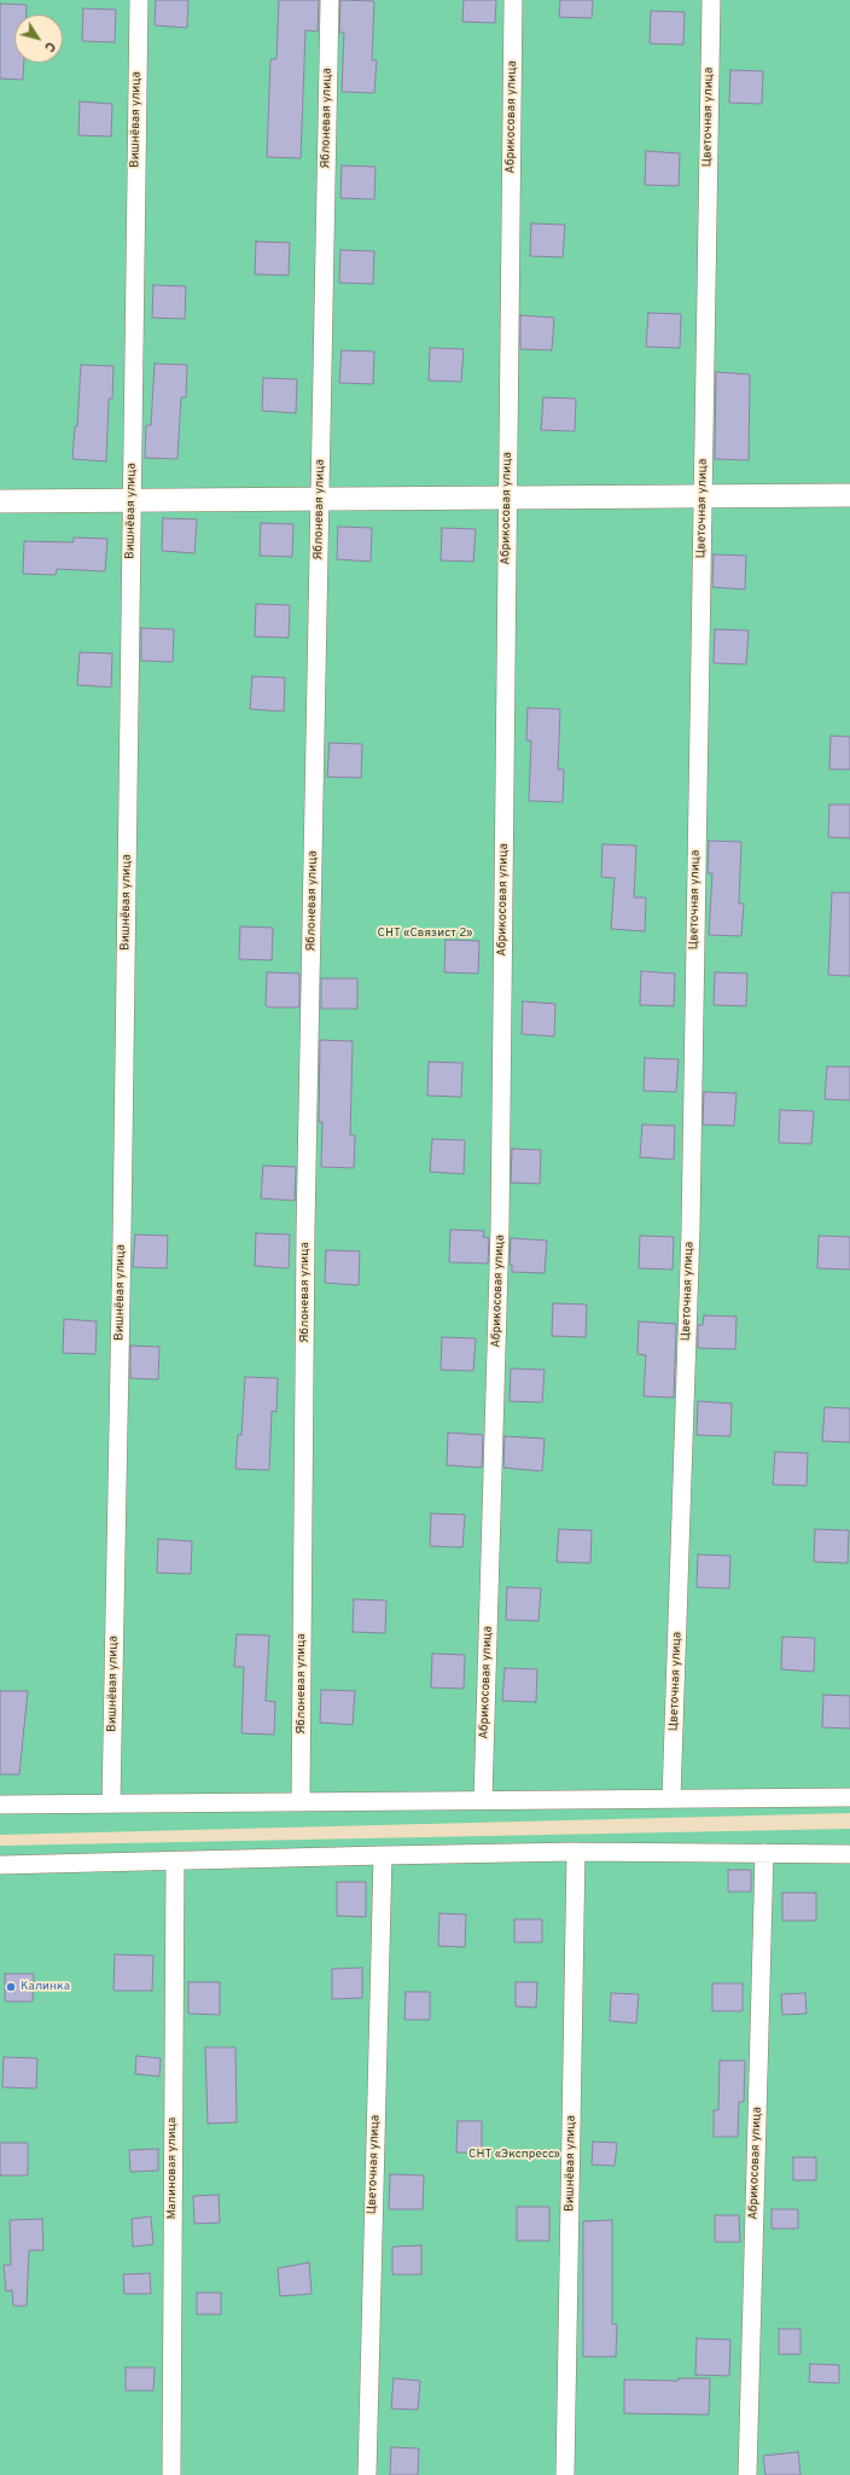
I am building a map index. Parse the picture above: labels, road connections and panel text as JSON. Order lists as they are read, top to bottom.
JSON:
{
  "streets": {
    "street": [
      "Абрикосовая улица",
      "Цветочная улица",
      "Яблоневая улица",
      "Вишнёвая улица",
      "Малиновая улица"
    ]
  },
  "parks": ["СНТ «Связист 2»", "СНТ «Экспресс»"],
  "places": ["Калинка"],
  "north": "bottom right"
}
